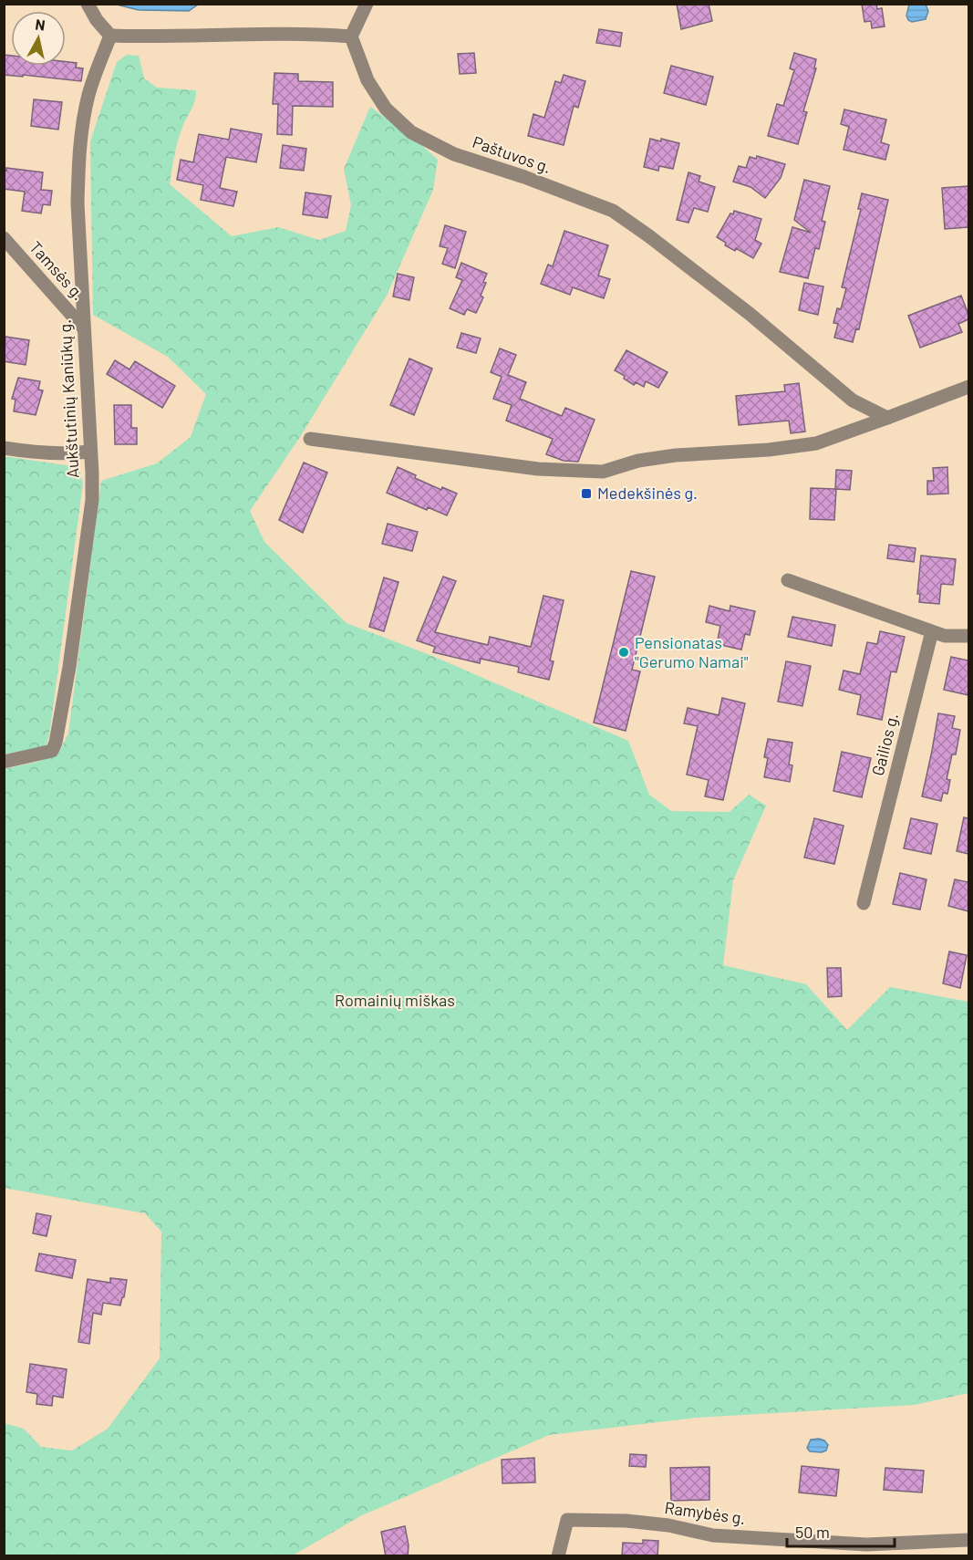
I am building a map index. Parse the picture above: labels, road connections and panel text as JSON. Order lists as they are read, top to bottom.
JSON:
{
  "streets": {
    "street": [
      "Paštuvos g.",
      "Tamsės g.",
      "Aukštutinių Kaniūkų g.",
      "Gailios g.",
      "Ramybės g."
    ]
  },
  "crossings": [
    ["Tamsės g.", "Aukštutinių Kaniūkų g."]
  ],
  "parks": ["Romainių miškas"],
  "places": {
    "transit": ["Medekšinės g."],
    "other": ["Pensionatas \"Gerumo Namai\""]
  },
  "scale_bar": "50 m",
  "north": "top"
}
